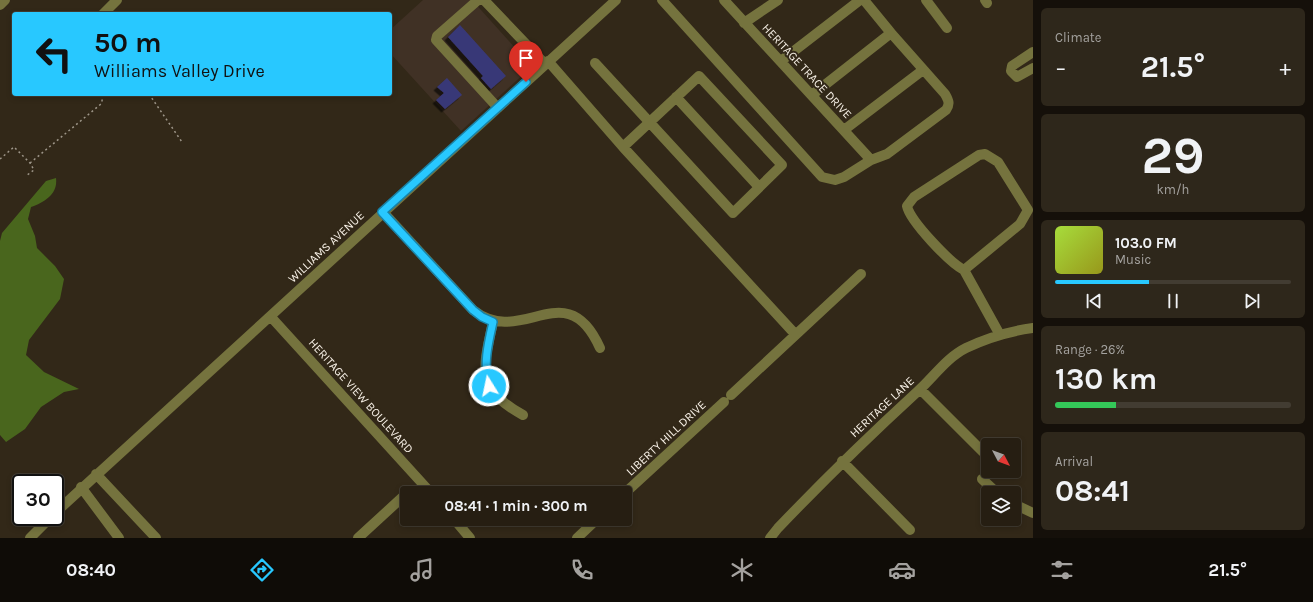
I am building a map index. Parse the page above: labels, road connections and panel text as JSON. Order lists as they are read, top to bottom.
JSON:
{
  "streets": {
    "street": [
      "HERITAGE TRACE DRIVE",
      "WILLIAMS AVENUE",
      "HERITAGE VIEW BOULEVARD",
      "HERITAGE LANE",
      "LIBERTY HILL DRIVE"
    ]
  },
  "crossings": [
    ["WILLIAMS AVENUE", "HERITAGE VIEW BOULEVARD"]
  ],
  "north": "bottom right",
  "page": {
    "tile": [
      "Climate",
      ["29", "km/h"],
      ["Range · 26%", "130 km"],
      ["Arrival", "08:41"]
    ],
    "turn": ["50 m", "Williams Valley Drive"],
    "heat": ["−", "21.5°", "+"],
    "song": ["103.0 FM", "Music"],
    "limit": "30",
    "trip": "08:41 · 1 min · 300 m",
    "tabs": ["08:40", "21.5°"]
  }
}
